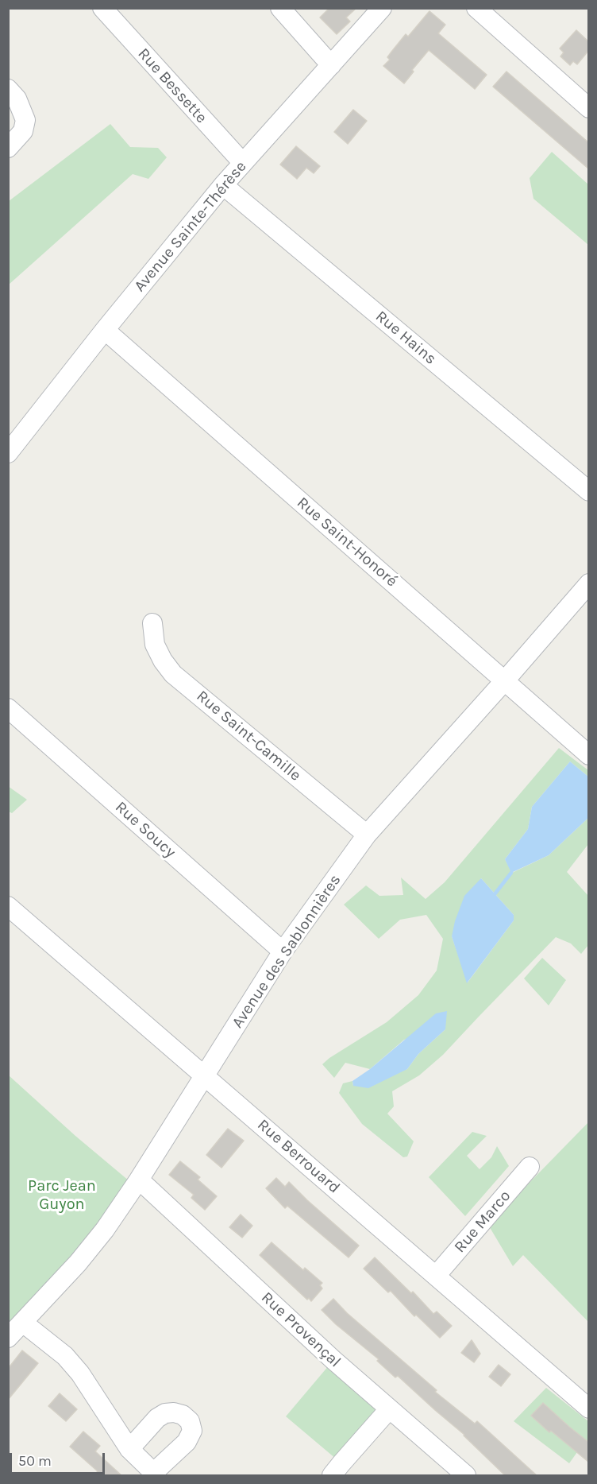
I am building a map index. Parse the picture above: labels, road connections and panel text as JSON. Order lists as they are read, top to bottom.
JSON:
{
  "streets": {
    "street": [
      "Rue Bessette",
      "Avenue Sainte-Thérèse",
      "Rue Hains",
      "Rue Saint-Honoré",
      "Rue Saint-Camille",
      "Rue Soucy",
      "Avenue des Sablonnières",
      "Rue Berrouard",
      "Rue Marco",
      "Rue Provençal"
    ]
  },
  "crossings": [
    ["Rue Bessette", "Avenue Sainte-Thérèse"],
    ["Avenue Sainte-Thérèse", "Rue Hains"],
    ["Avenue Sainte-Thérèse", "Rue Saint-Honoré"],
    ["Rue Saint-Honoré", "Avenue des Sablonnières"],
    ["Rue Saint-Camille", "Avenue des Sablonnières"],
    ["Rue Soucy", "Avenue des Sablonnières"],
    ["Avenue des Sablonnières", "Rue Berrouard"],
    ["Avenue des Sablonnières", "Rue Provençal"],
    ["Rue Berrouard", "Rue Marco"]
  ],
  "parks": ["Parc Jean Guyon"],
  "scale_bar": "50 m"
}
